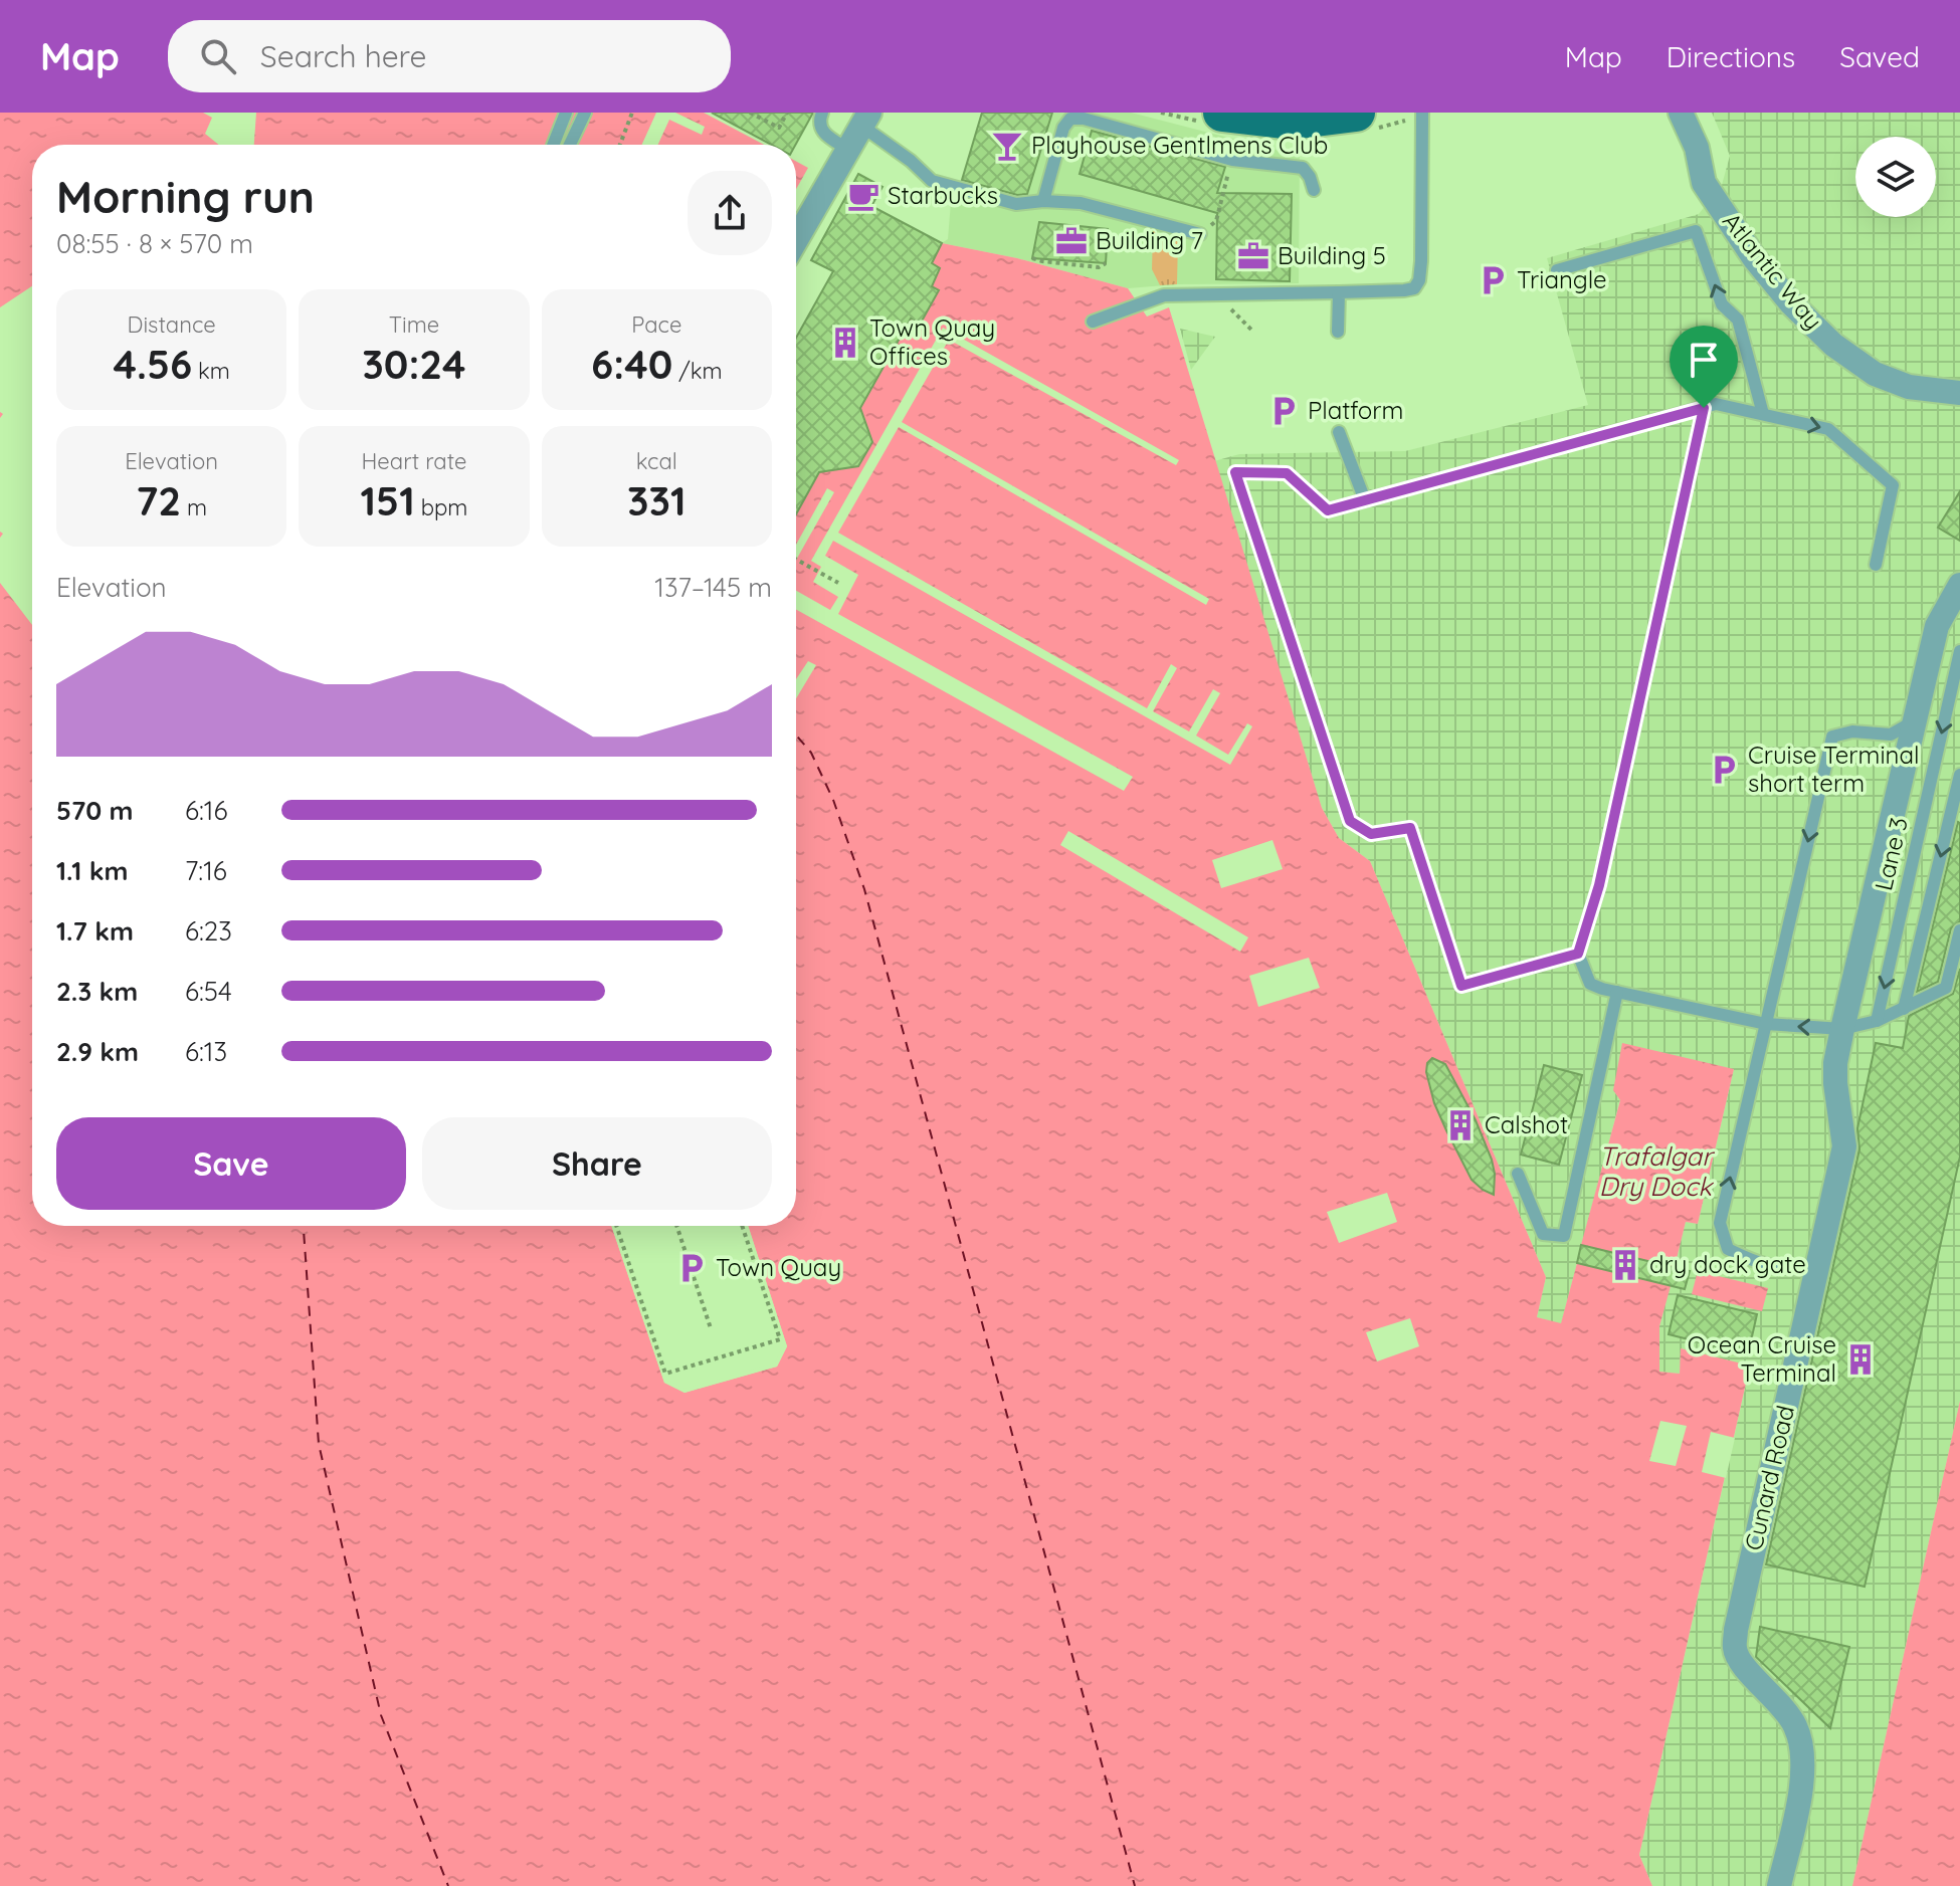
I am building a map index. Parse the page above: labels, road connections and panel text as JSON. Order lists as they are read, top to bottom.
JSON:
{
  "streets": {
    "street": ["Atlantic Way", "Cunard Road"],
    "lane": ["Lane 3"]
  },
  "water": ["Trafalgar Dry Dock"],
  "places": {
    "bar": ["Playhouse Gentlmens Club"],
    "cafe": ["Starbucks"],
    "office": ["Building 7", "Building 5"],
    "parking": [
      "Triangle",
      "Platform",
      "Cruise Terminal short term",
      "Town Quay"
    ],
    "building": [
      "Town Quay Offices",
      "Calshot",
      "dry dock gate",
      "Ocean Cruise Terminal"
    ]
  },
  "page": {
    "header": "Map",
    "search": "Search here",
    "nav": ["Map", "Directions", "Saved"],
    "heading": ["Morning run", "08:55 · 8 × 570 m"],
    "stats": [
      ["Distance", "4.56 km"],
      ["Time", "30:24"],
      ["Pace", "6:40 /km"],
      ["Elevation", "72 m"],
      ["Heart rate", "151 bpm"],
      ["kcal", "331"]
    ],
    "chart": ["Elevation", "137–145 m"],
    "list": [
      {
        "name": "570 m",
        "note": "6:16"
      },
      {
        "name": "1.1 km",
        "note": "7:16"
      },
      {
        "name": "1.7 km",
        "note": "6:23"
      },
      {
        "name": "2.3 km",
        "note": "6:54"
      },
      {
        "name": "2.9 km",
        "note": "6:13"
      }
    ],
    "buttons": ["Save", "Share"]
  }
}
